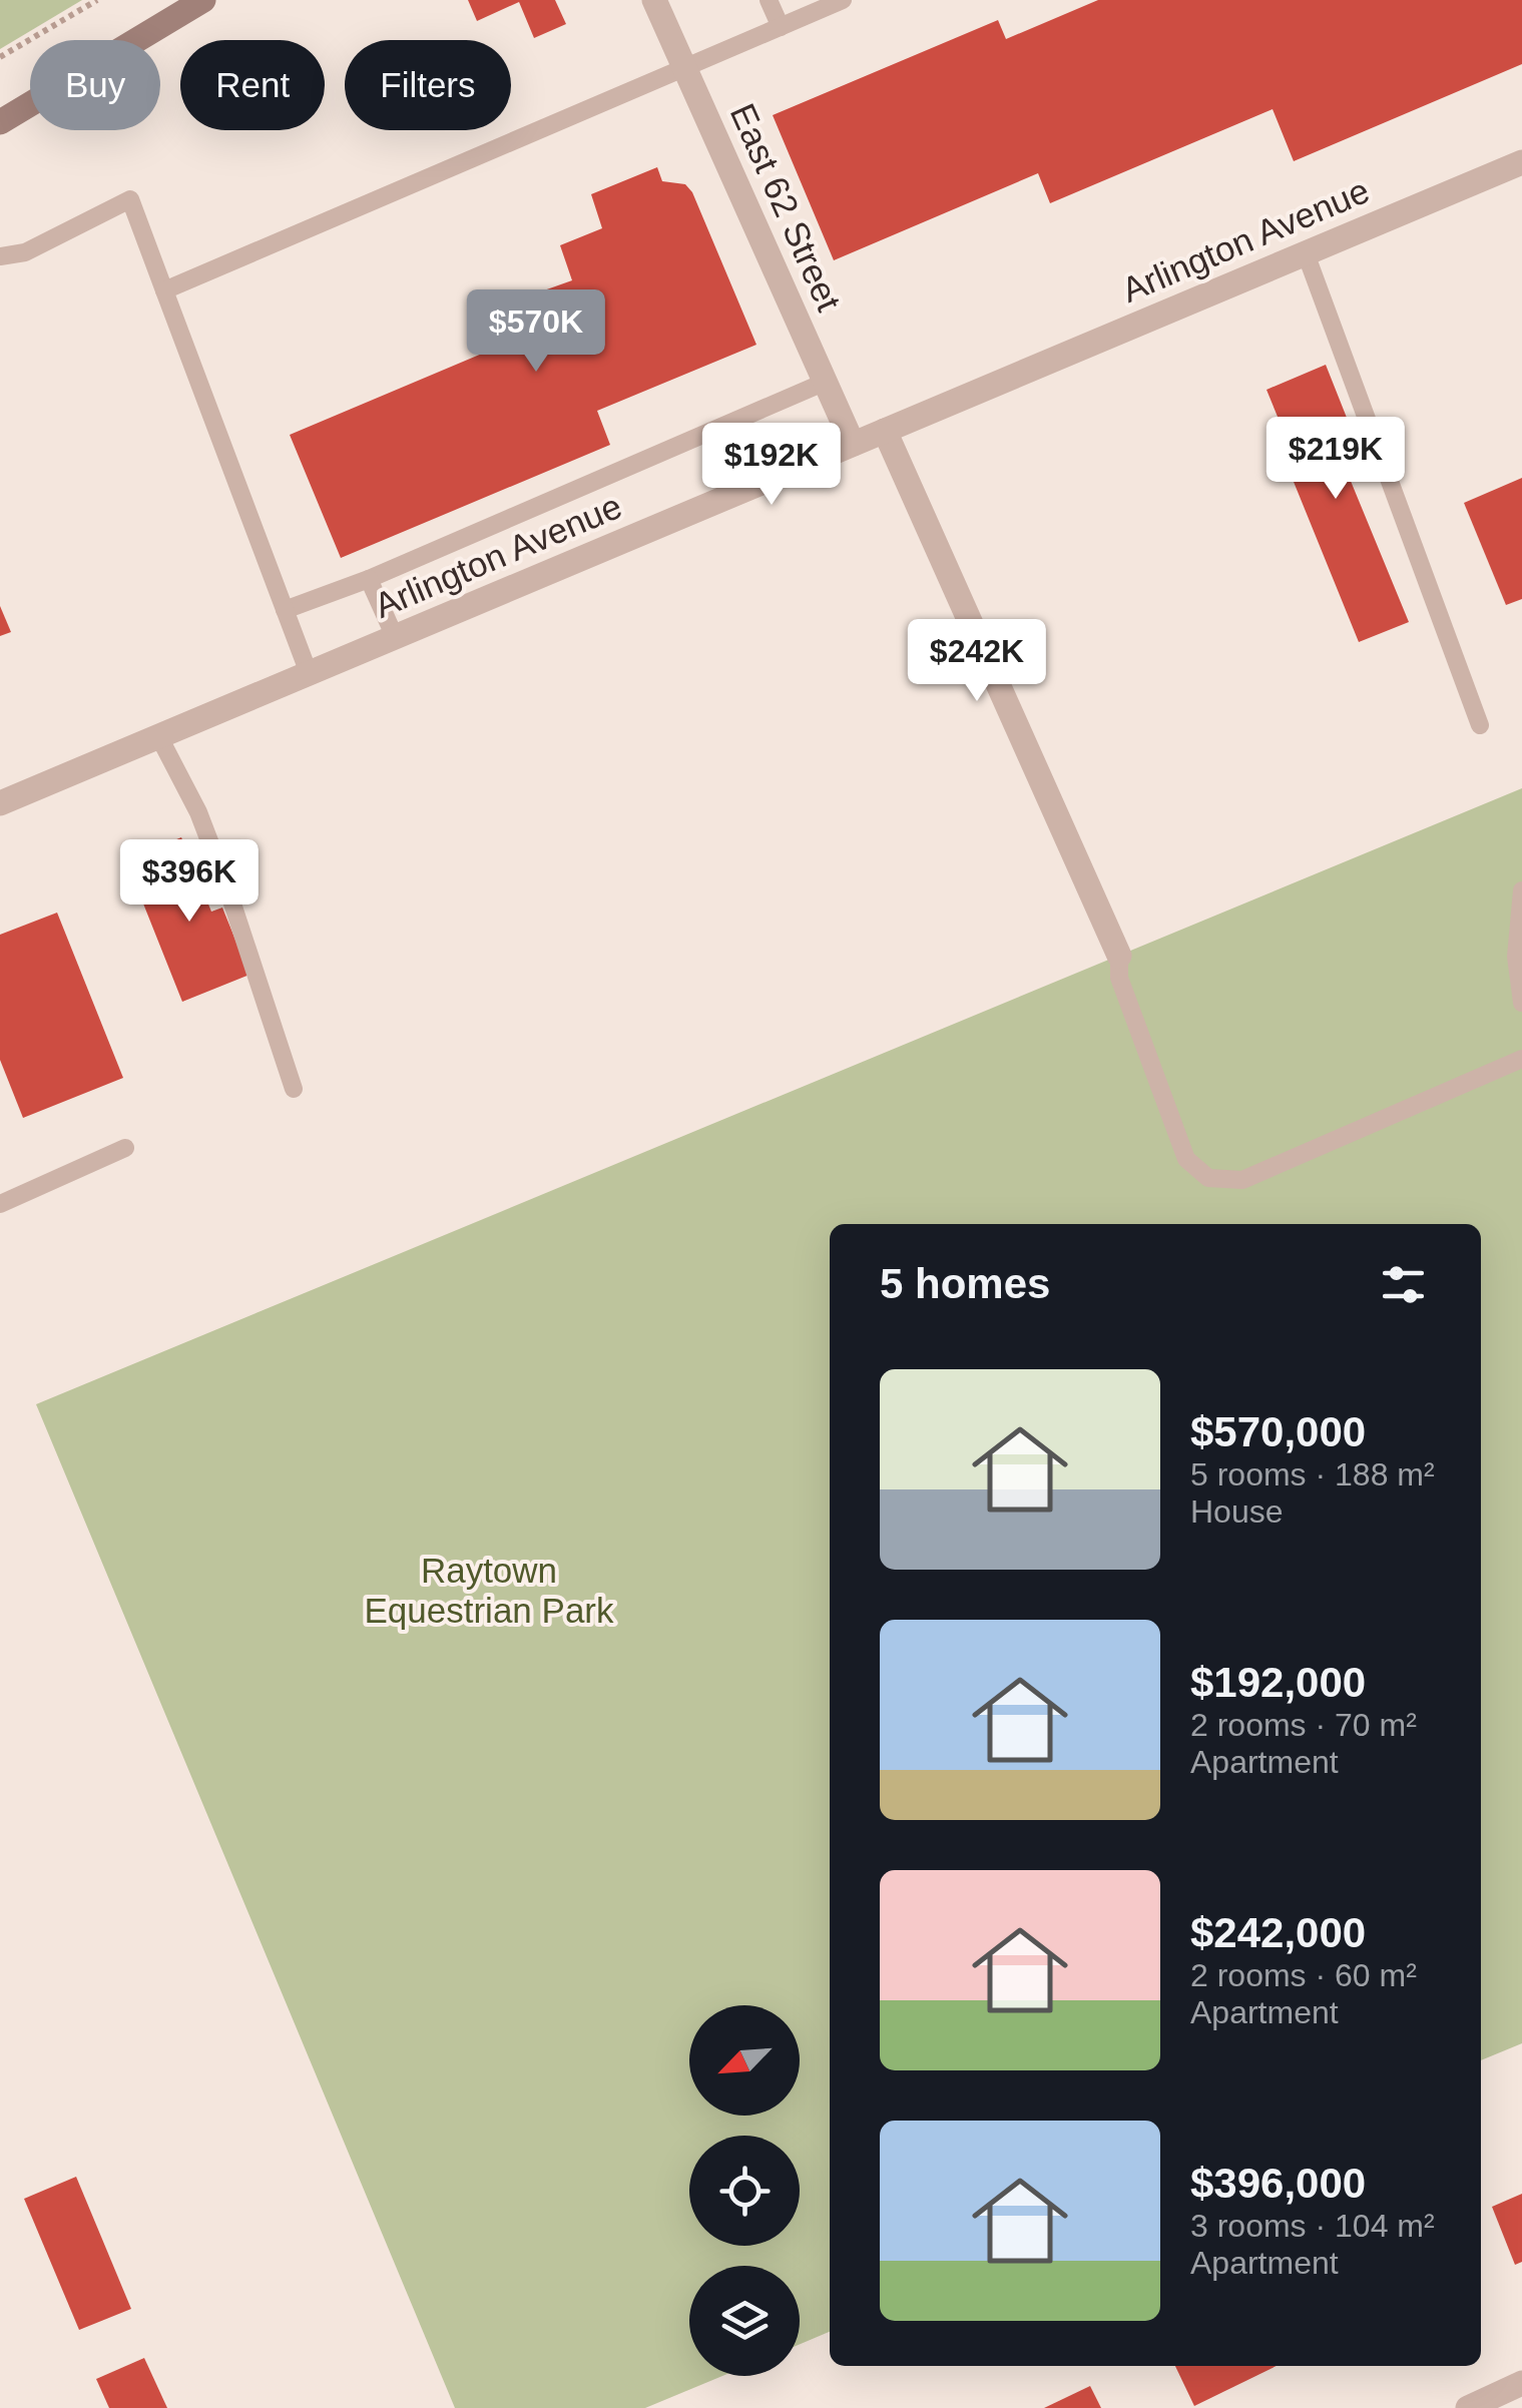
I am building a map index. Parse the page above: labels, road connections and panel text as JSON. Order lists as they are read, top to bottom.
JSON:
{
  "streets": {
    "street": ["East 62 Street", "Arlington Avenue"]
  },
  "crossings": [
    ["East 62 Street", "Arlington Avenue"]
  ],
  "parks": ["Raytown Equestrian Park"],
  "north": "bottom left",
  "page": {
    "chip": ["Buy", "Rent", "Filters"],
    "price": [
      "$570K",
      "$219K",
      "$192K",
      "$242K",
      "$396K"
    ],
    "heading": "5 homes",
    "list": [
      {
        "name": "$570,000",
        "note": "5 rooms · 188 m² · House"
      },
      {
        "name": "$192,000",
        "note": "2 rooms · 70 m² · Apartment"
      },
      {
        "name": "$242,000",
        "note": "2 rooms · 60 m² · Apartment"
      },
      {
        "name": "$396,000",
        "note": "3 rooms · 104 m² · Apartment"
      }
    ]
  }
}
